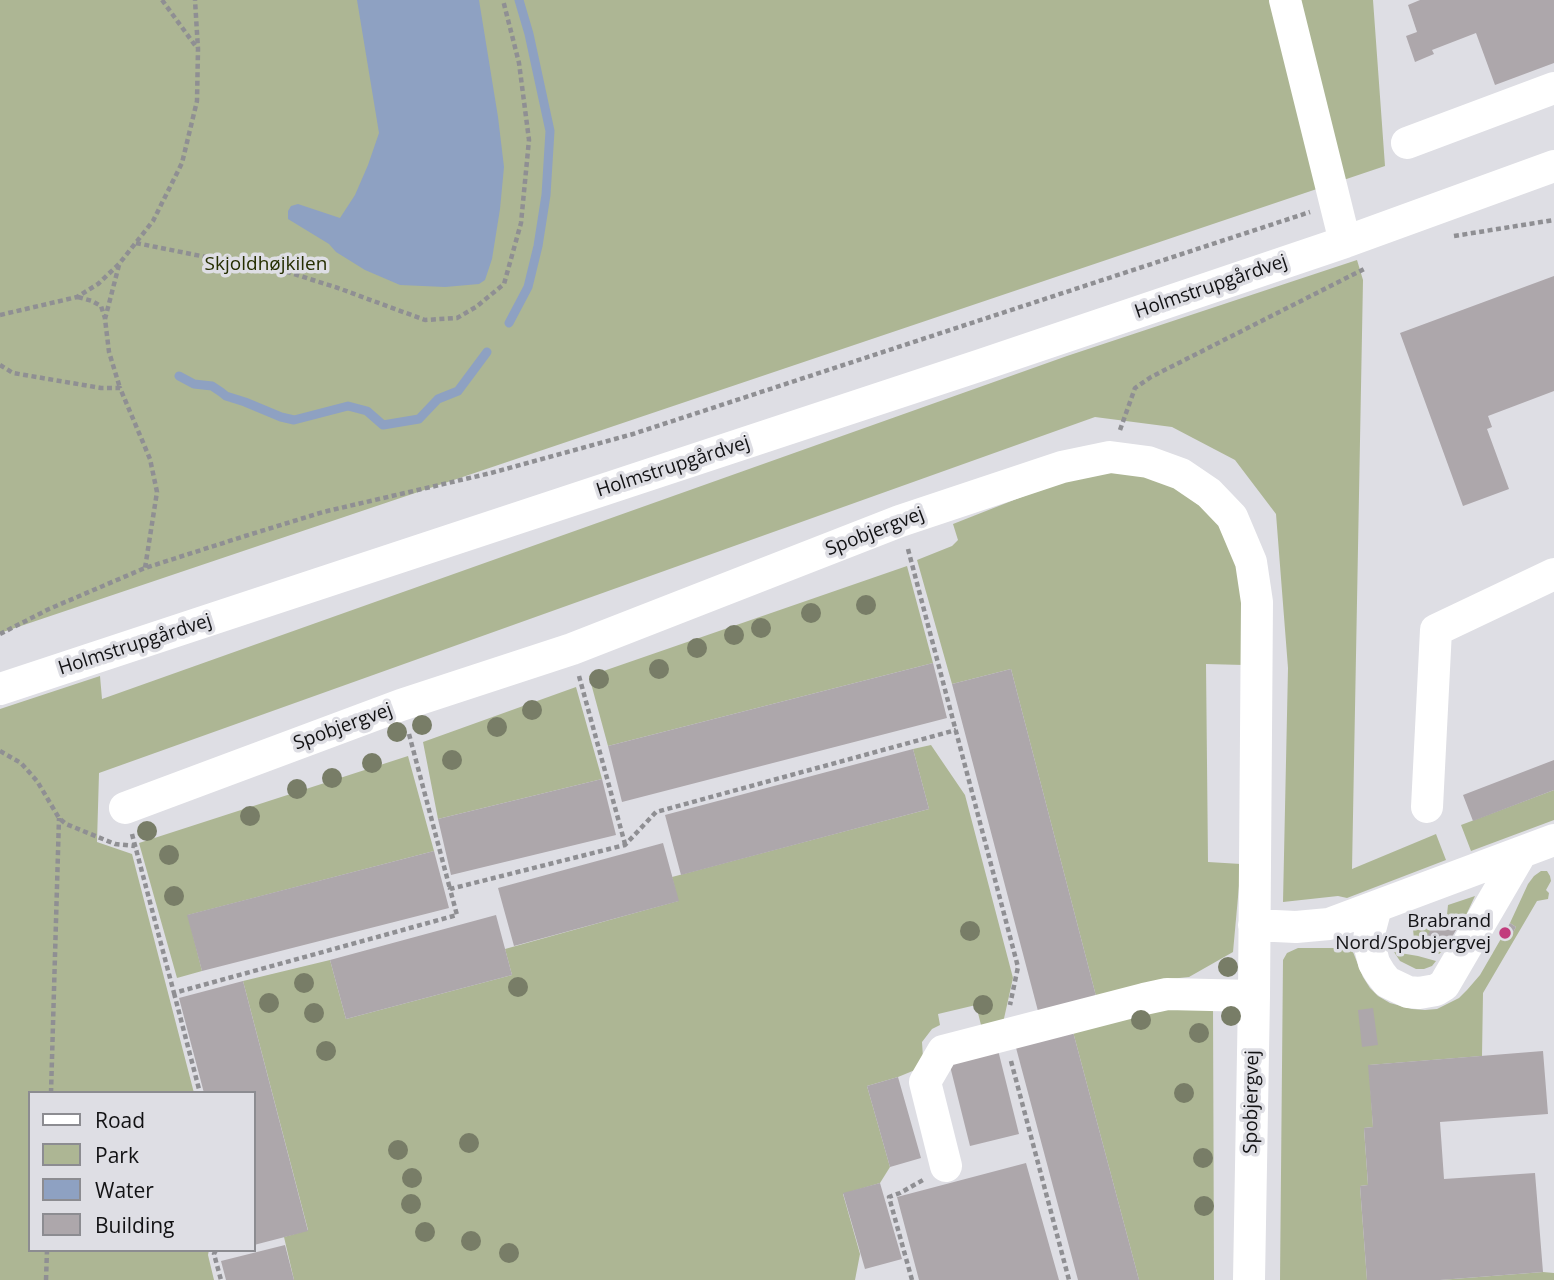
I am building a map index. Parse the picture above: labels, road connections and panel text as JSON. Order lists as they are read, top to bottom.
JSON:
{
  "streets": {
    "street": ["Holmstrupgårdvej", "Spobjergvej"]
  },
  "parks": ["Skjoldhøjkilen"],
  "places": ["Brabrand Nord/Spobjergvej"],
  "legend": [
    "Road",
    "Park",
    "Water",
    "Building"
  ]
}
